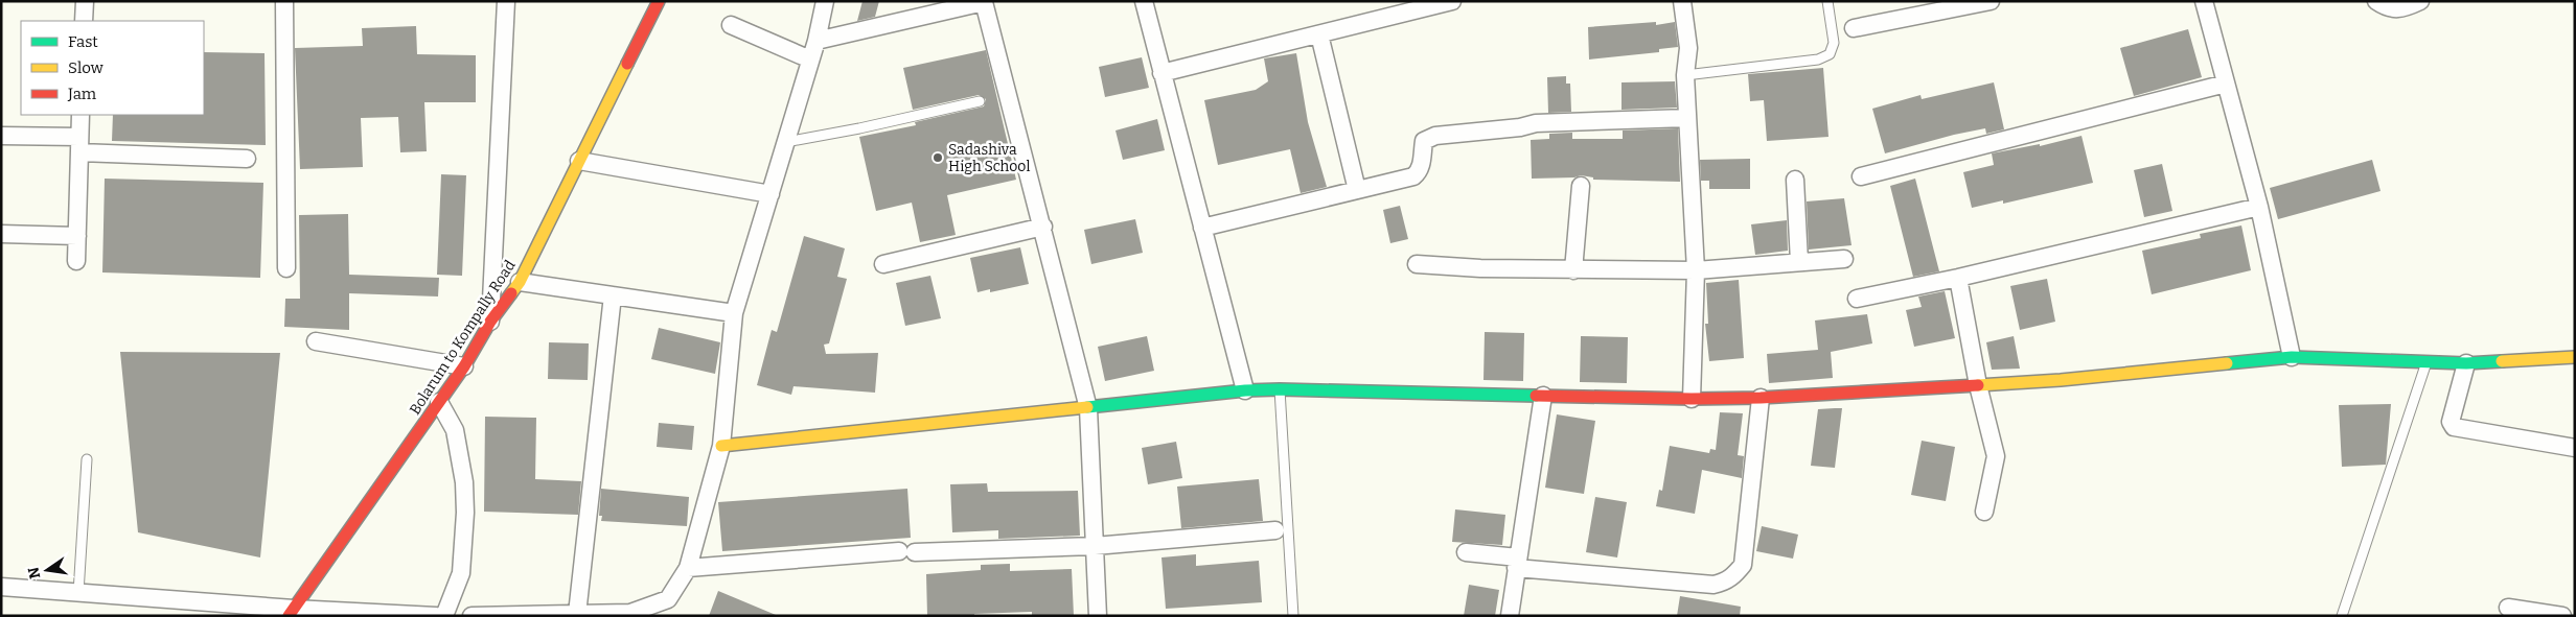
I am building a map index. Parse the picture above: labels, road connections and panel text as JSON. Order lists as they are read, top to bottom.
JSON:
{
  "streets": {
    "street": ["Bolarum to Kompally Road"]
  },
  "places": ["Sadashiva High School"],
  "legend": ["Fast", "Slow", "Jam"],
  "north": "left"
}
